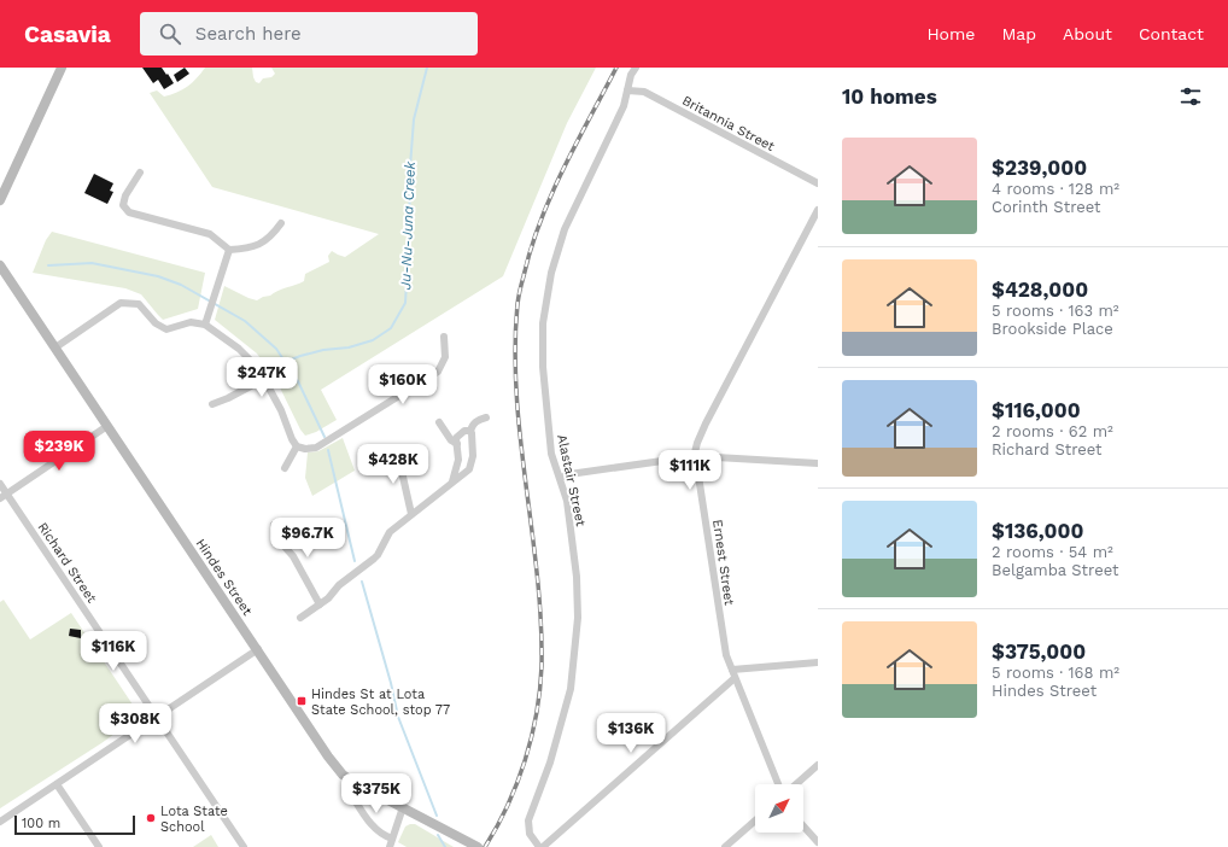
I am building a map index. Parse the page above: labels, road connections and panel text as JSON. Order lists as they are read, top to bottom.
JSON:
{
  "streets": {
    "street": [
      "Britannia Street",
      "Alastair Street",
      "Richard Street",
      "Ernest Street",
      "Hindes Street"
    ]
  },
  "crossings": [
    ["Britannia Street", "Alastair Street"]
  ],
  "water": ["Ju-Nu-Juna Creek"],
  "places": {
    "transit": ["Hindes St at Lota State School, stop 77"],
    "other": ["Lota State School"]
  },
  "scale_bar": "100 m",
  "north": "top right",
  "page": {
    "header": "Casavia",
    "search": "Search here",
    "nav": [
      "Home",
      "Map",
      "About",
      "Contact"
    ],
    "heading": "10 homes",
    "list": [
      {
        "name": "$239,000",
        "note": "4 rooms · 128 m² · Corinth Street"
      },
      {
        "name": "$428,000",
        "note": "5 rooms · 163 m² · Brookside Place"
      },
      {
        "name": "$116,000",
        "note": "2 rooms · 62 m² · Richard Street"
      },
      {
        "name": "$136,000",
        "note": "2 rooms · 54 m² · Belgamba Street"
      },
      {
        "name": "$375,000",
        "note": "5 rooms · 168 m² · Hindes Street"
      }
    ],
    "price": [
      "$247K",
      "$160K",
      "$239K",
      "$428K",
      "$111K",
      "$96.7K",
      "$116K",
      "$308K",
      "$136K",
      "$375K"
    ],
    "scale": "100 m"
  }
}
